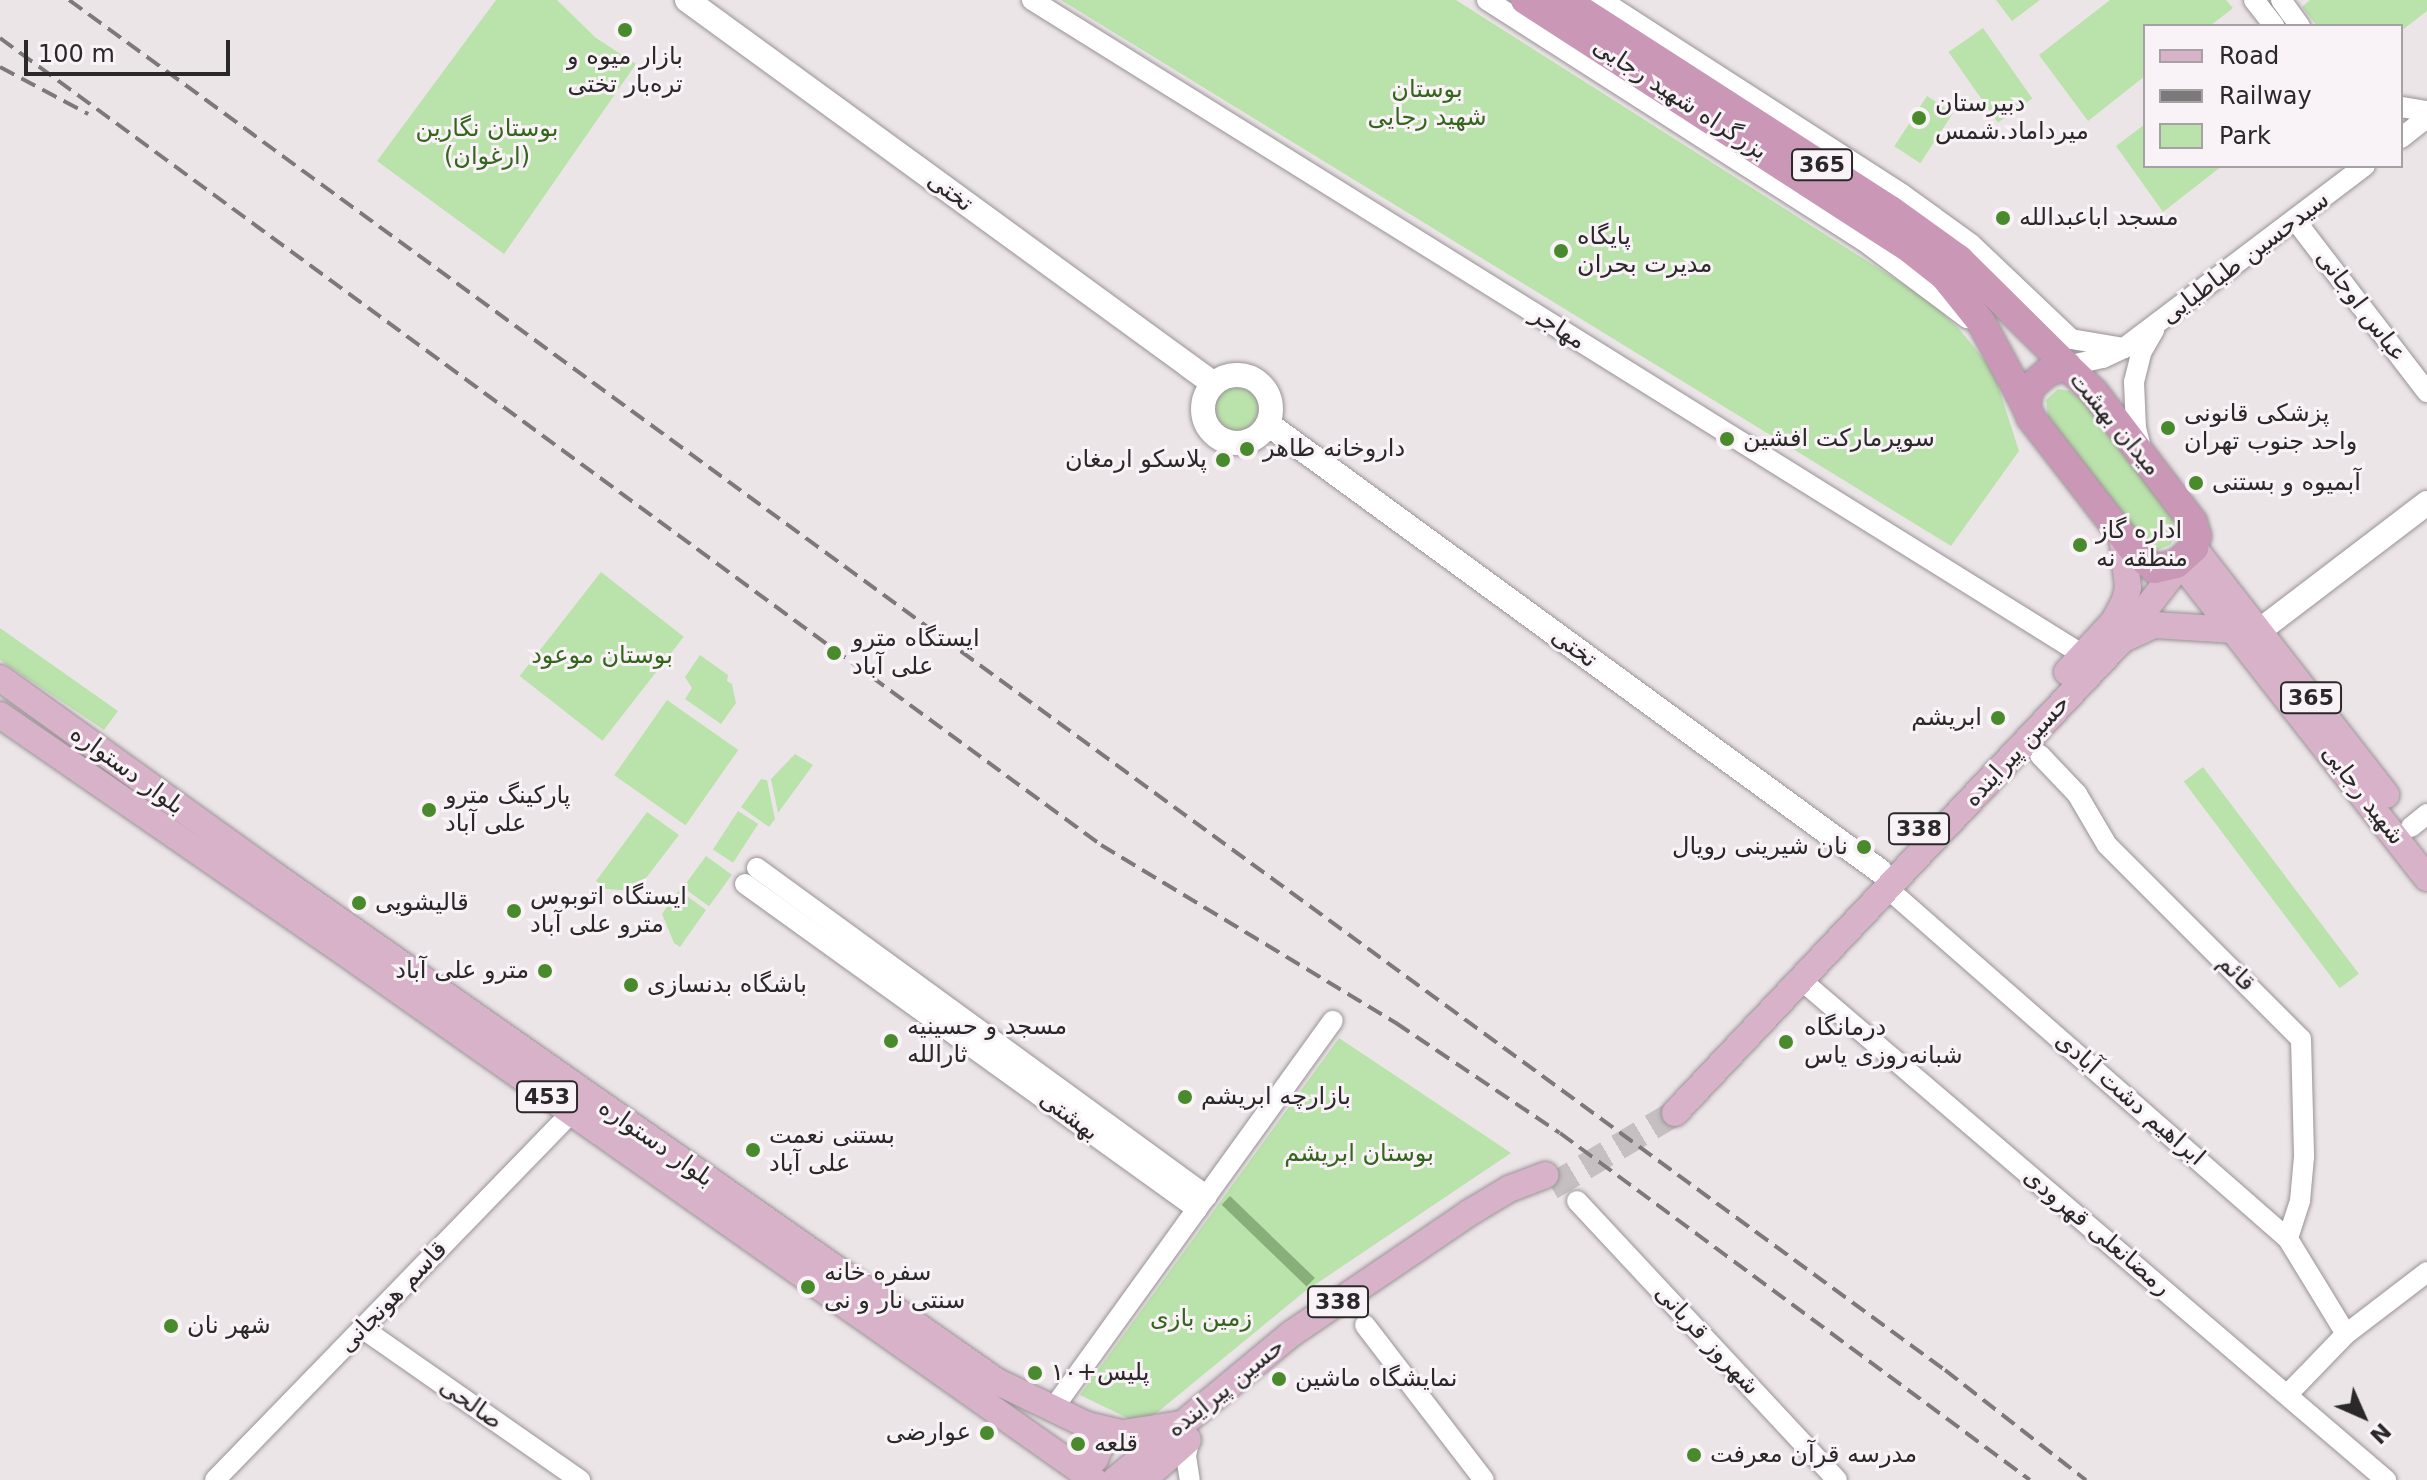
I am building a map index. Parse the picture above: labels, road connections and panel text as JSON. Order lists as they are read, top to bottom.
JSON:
{
  "streets": {
    "highway": ["بزرگراه شهید رجایی", "365", "میدان بهشت"],
    "main road": [
      "تختی",
      "حسین پیراینده",
      "بلوار دستواره",
      "شهید رجایی",
      "338",
      "453"
    ],
    "street": [
      "سیدحسین طباطبایی",
      "عباس اوجانی",
      "مهاجر",
      "قائم",
      "ابراهیم دشت آبادی",
      "بهشتی",
      "رمضانعلی قهرودی",
      "قاسم هونجانی",
      "شهروز قربانی",
      "صالحی"
    ]
  },
  "crossings": [
    ["بزرگراه شهید رجایی", "365"],
    ["بزرگراه شهید رجایی", "سیدحسین طباطبایی"],
    ["بزرگراه شهید رجایی", "میدان بهشت"],
    ["365", "میدان بهشت"],
    ["365", "حسین پیراینده"],
    ["365", "شهید رجایی"],
    ["تختی", "حسین پیراینده"],
    ["تختی", "ابراهیم دشت آبادی"],
    ["سیدحسین طباطبایی", "عباس اوجانی"],
    ["سیدحسین طباطبایی", "میدان بهشت"],
    ["مهاجر", "حسین پیراینده"],
    ["میدان بهشت", "حسین پیراینده"],
    ["میدان بهشت", "شهید رجایی"],
    ["حسین پیراینده", "بلوار دستواره"],
    ["حسین پیراینده", "شهید رجایی"],
    ["حسین پیراینده", "ابراهیم دشت آبادی"],
    ["بلوار دستواره", "قاسم هونجانی"],
    ["قائم", "ابراهیم دشت آبادی"],
    ["قاسم هونجانی", "صالحی"]
  ],
  "parks": [
    "بوستان شهید رجایی",
    "بوستان نگارین (ارغوان)",
    "بوستان موعود",
    "بوستان ابریشم",
    "زمین بازی"
  ],
  "places": [
    "بازار میوه و تره‌بار تختی",
    "دبیرستان میرداماد.شمس",
    "مسجد اباعبدالله",
    "پایگاه مدیرت بحران",
    "پزشکی قانونی واحد جنوب تهران",
    "سوپرمارکت افشین",
    "داروخانه طاهر",
    "پلاسکو ارمغان",
    "آبمیوه و بستنی",
    "اداره گاز منطقه نه",
    "ایستگاه مترو علی آباد",
    "ابریشم",
    "پارکینگ مترو علی آباد",
    "نان شیرینی رویال",
    "قالیشویی",
    "ایستگاه اتوبوس مترو علی آباد",
    "مترو علی آباد",
    "باشگاه بدنسازی",
    "مسجد و حسینیه ثارالله",
    "درمانگاه شبانه‌روزی یاس",
    "بازارچه ابریشم",
    "بستنی نعمت علی آباد",
    "سفره خانه سنتی نار و نی",
    "شهر نان",
    "پلیس+۱۰",
    "نمایشگاه ماشین",
    "عوارضی",
    "قلعه",
    "مدرسه قرآن معرفت"
  ],
  "legend": ["Road", "Railway", "Park"],
  "scale_bar": "100 m",
  "north": "bottom right"
}
